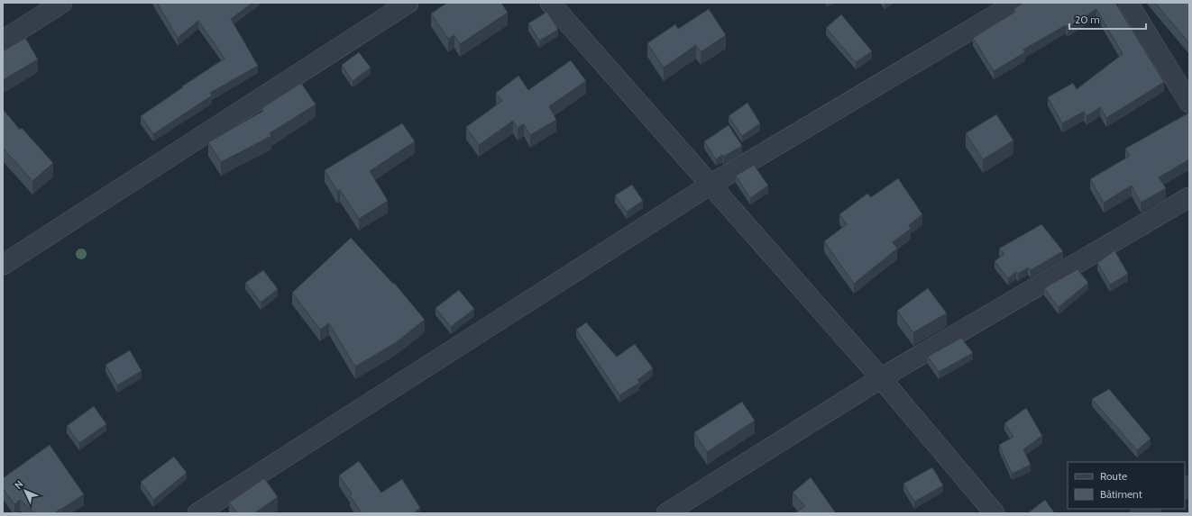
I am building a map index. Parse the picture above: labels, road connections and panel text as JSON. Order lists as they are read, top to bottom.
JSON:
{
  "legend": ["Route", "Bâtiment"],
  "scale_bar": "20 m",
  "north": "top left"
}
